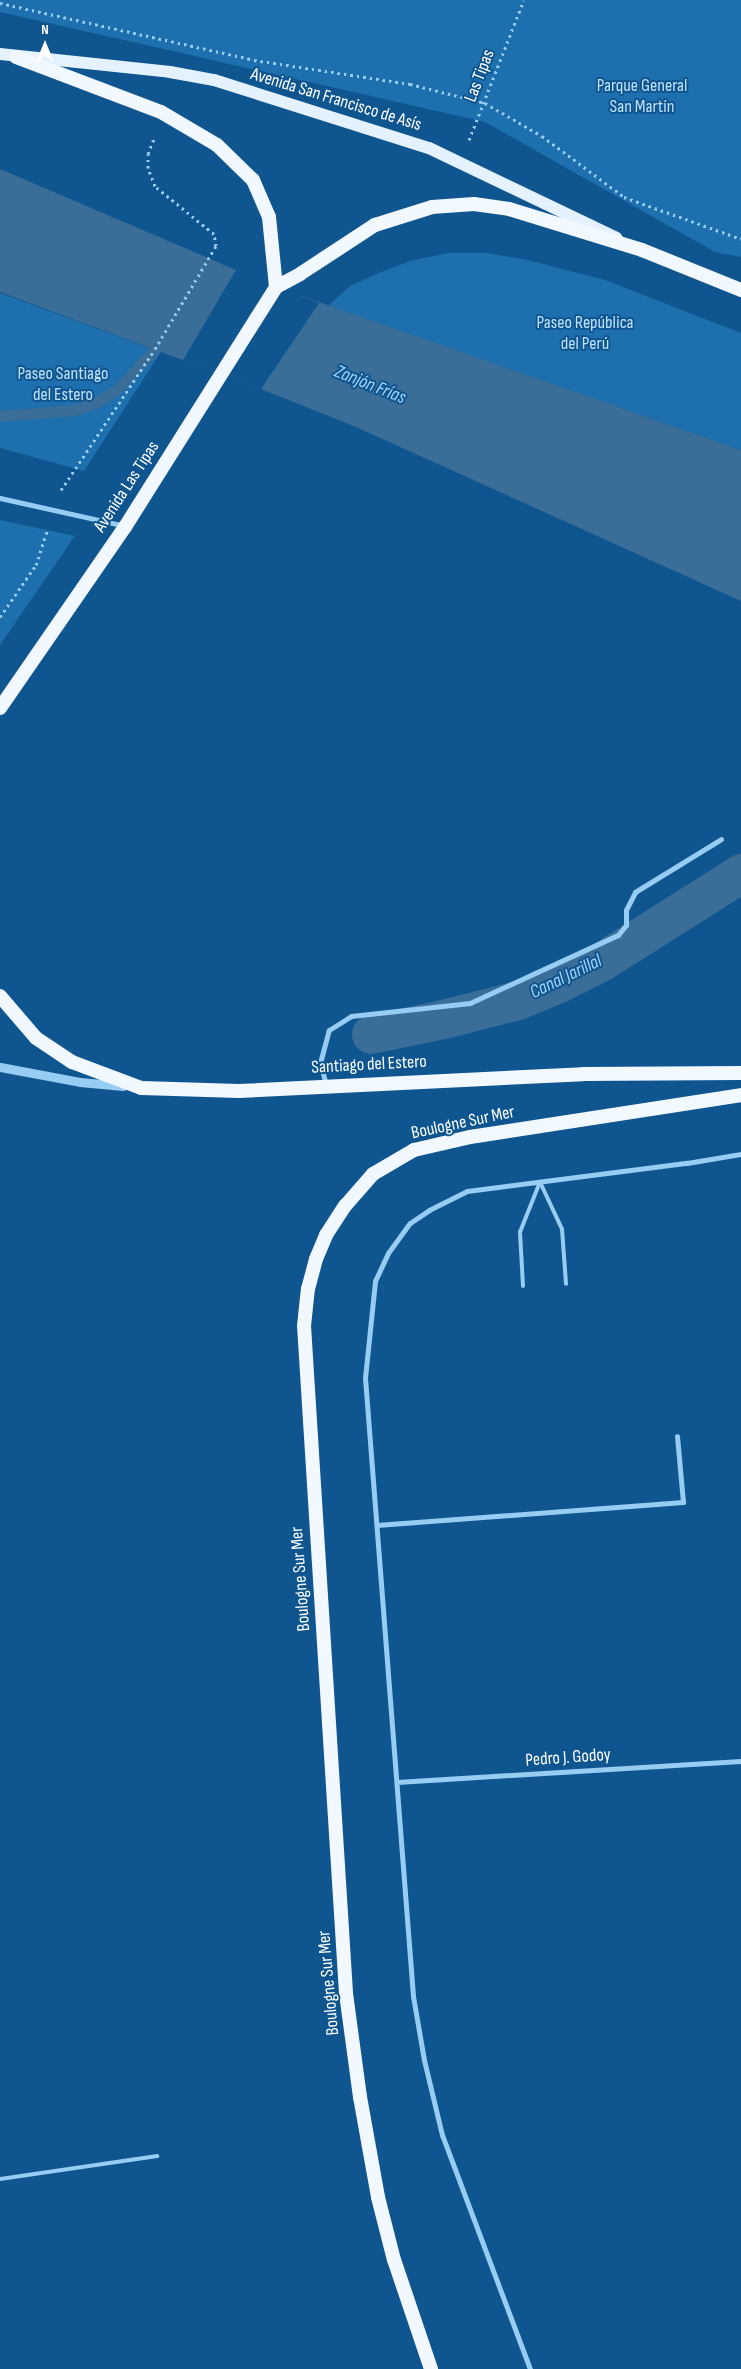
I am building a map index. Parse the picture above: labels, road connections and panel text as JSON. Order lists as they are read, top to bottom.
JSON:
{
  "streets": {
    "highway": ["Avenida Las Tipas", "Santiago del Estero", "Boulogne Sur Mer"],
    "main road": ["Avenida San Francisco de Asís"],
    "street": ["Pedro J. Godoy"],
    "path": ["Las Tipas"]
  },
  "crossings": [
    ["Las Tipas", "Avenida San Francisco de Asís"]
  ],
  "water": ["Zanjón Frías", "Canal Jarillal"],
  "parks": ["Parque General San Martín", "Paseo República del Perú", "Paseo Santiago del Estero"],
  "north": "top"
}
